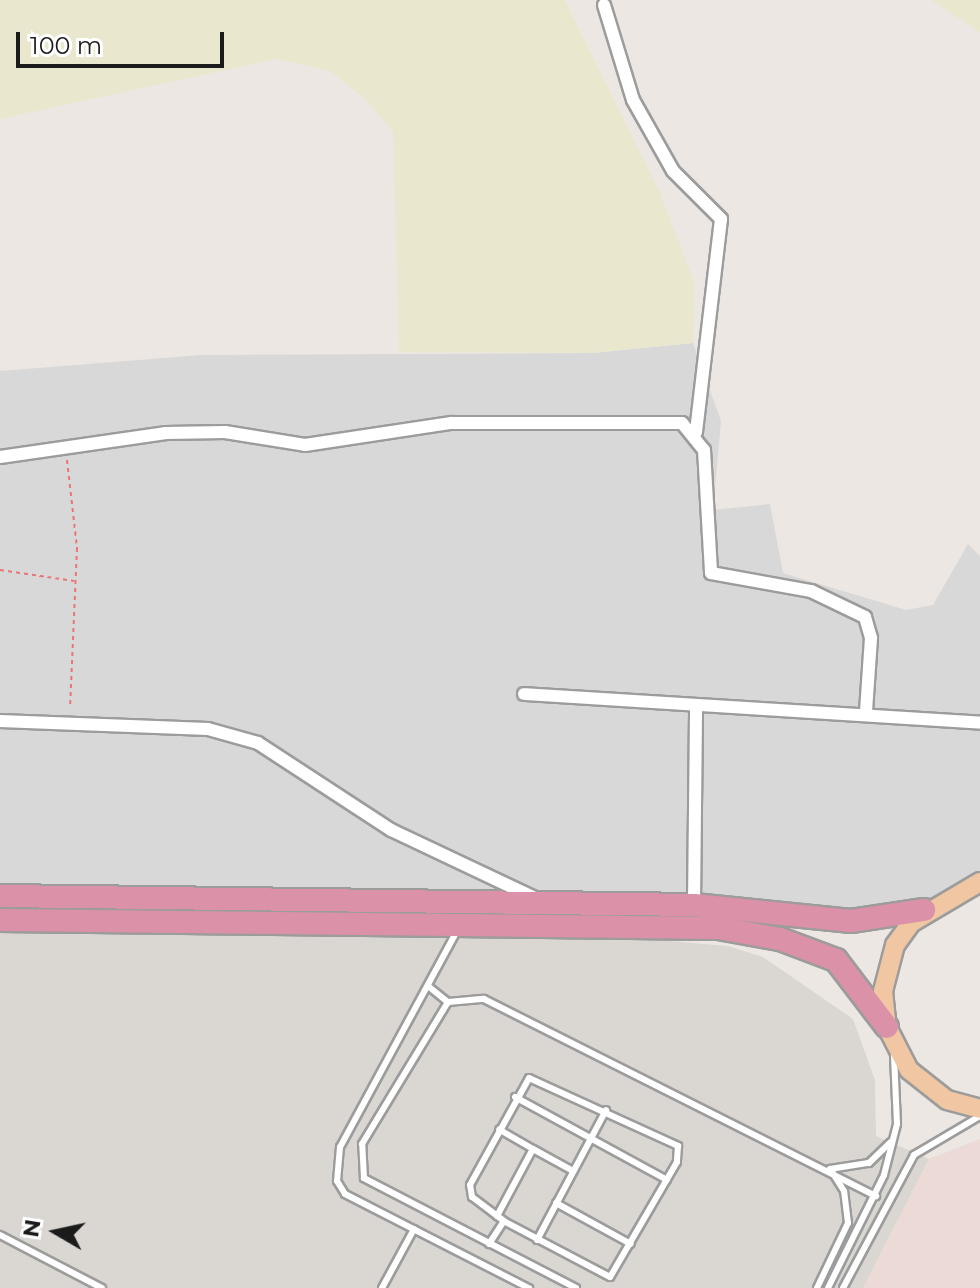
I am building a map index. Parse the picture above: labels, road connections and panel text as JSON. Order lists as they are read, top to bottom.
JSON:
{
  "scale_bar": "100 m",
  "north": "left"
}
